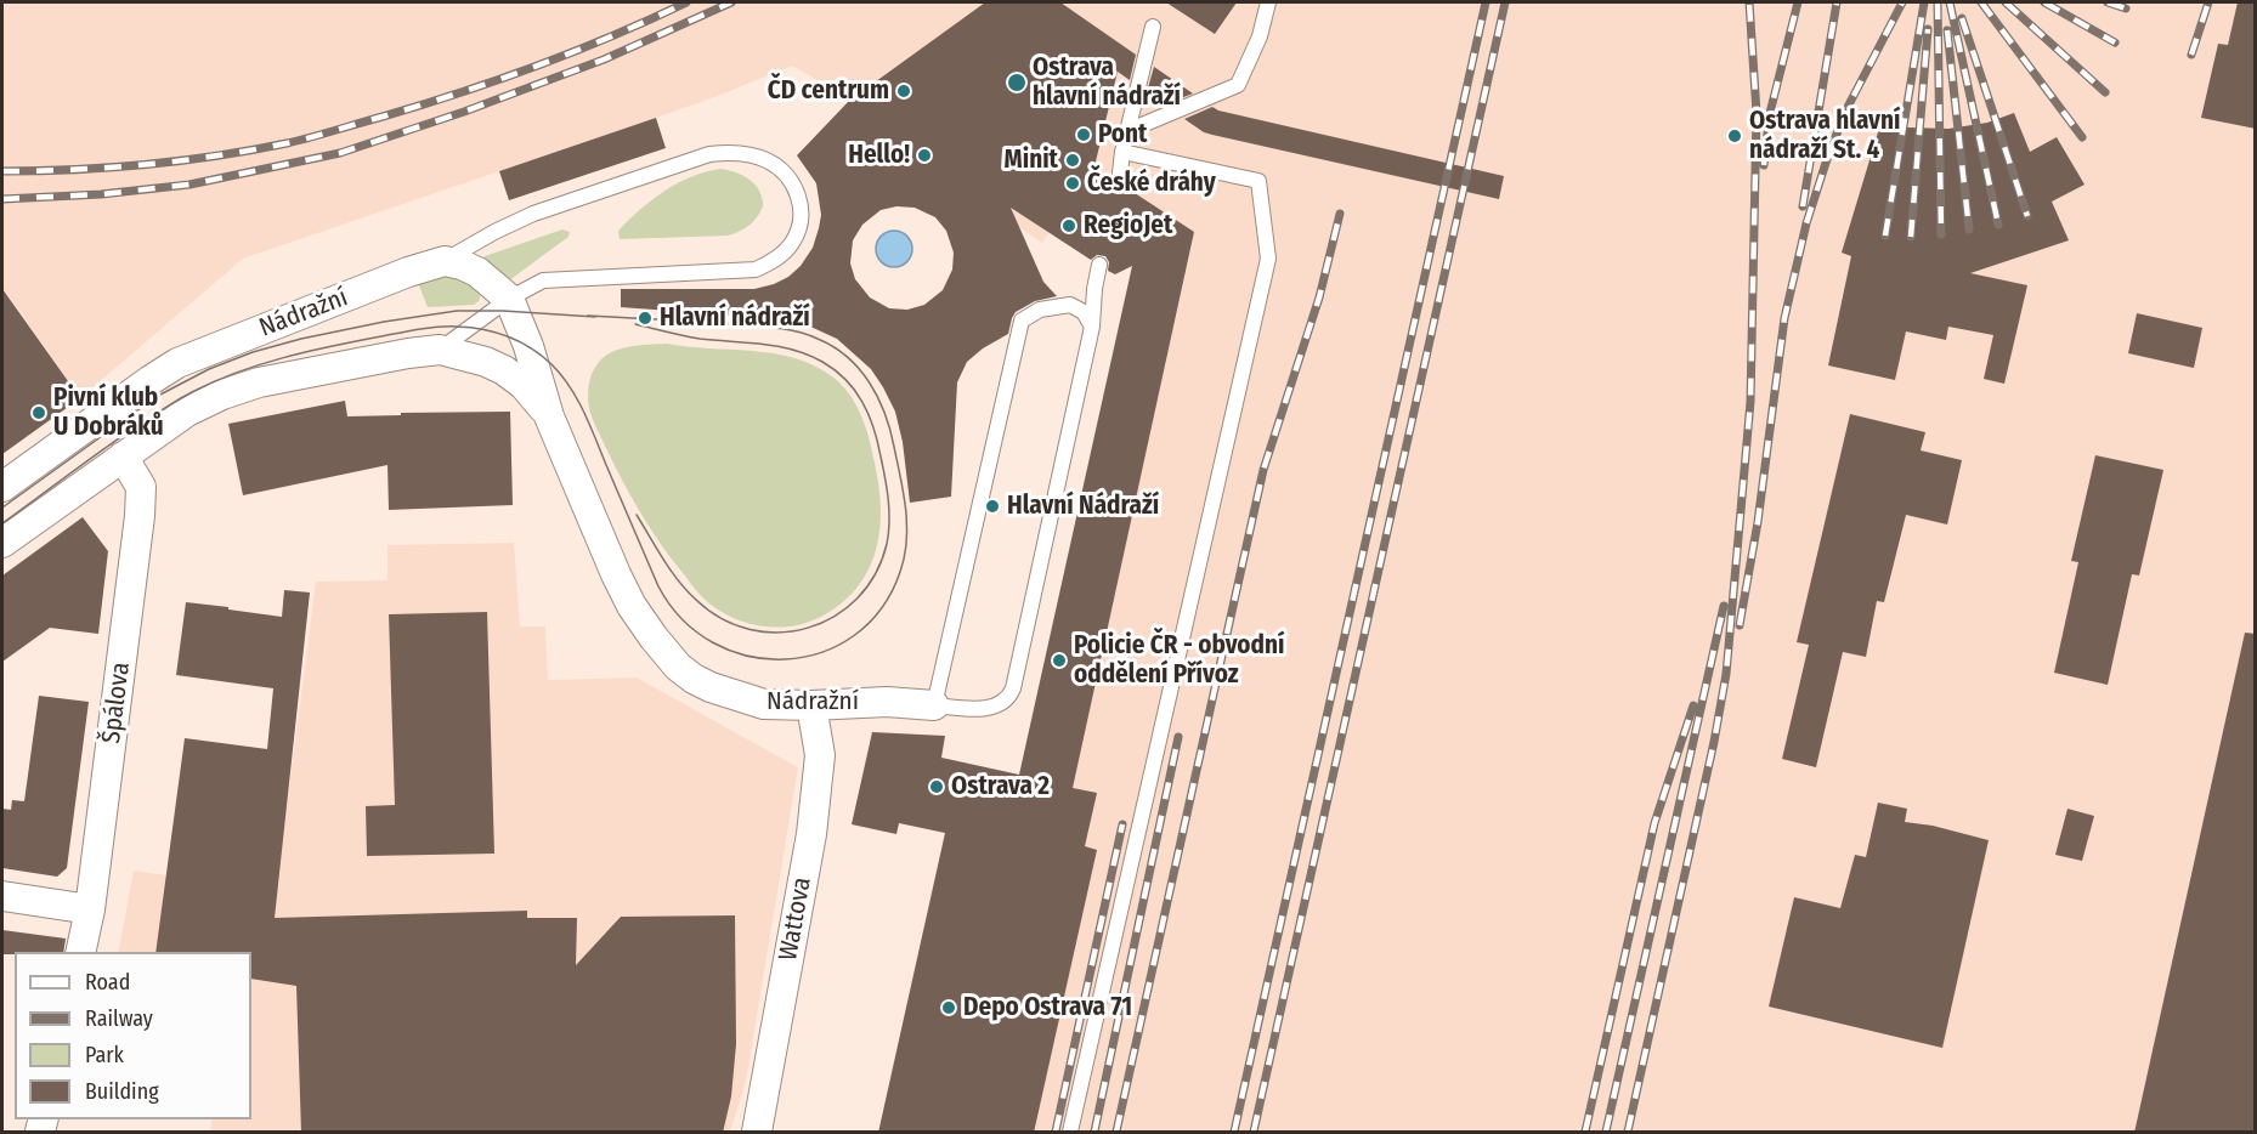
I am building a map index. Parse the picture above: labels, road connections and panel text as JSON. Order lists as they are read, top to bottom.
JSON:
{
  "streets": {
    "street": ["Nádražní", "Špálova", "Wattova"]
  },
  "crossings": [
    ["Nádražní", "Špálova"],
    ["Nádražní", "Wattova"]
  ],
  "places": [
    "Ostrava hlavní nádraží",
    "ČD centrum",
    "Pont",
    "Ostrava hlavní nádraží St. 4",
    "Hello!",
    "Minit",
    "České dráhy",
    "RegioJet",
    "Hlavní nádraží",
    "Pivní klub U Dobráků",
    "Hlavní Nádraží",
    "Policie ČR - obvodní oddělení Přívoz",
    "Ostrava 2",
    "Depo Ostrava 71"
  ],
  "legend": [
    "Road",
    "Railway",
    "Park",
    "Building"
  ]
}
